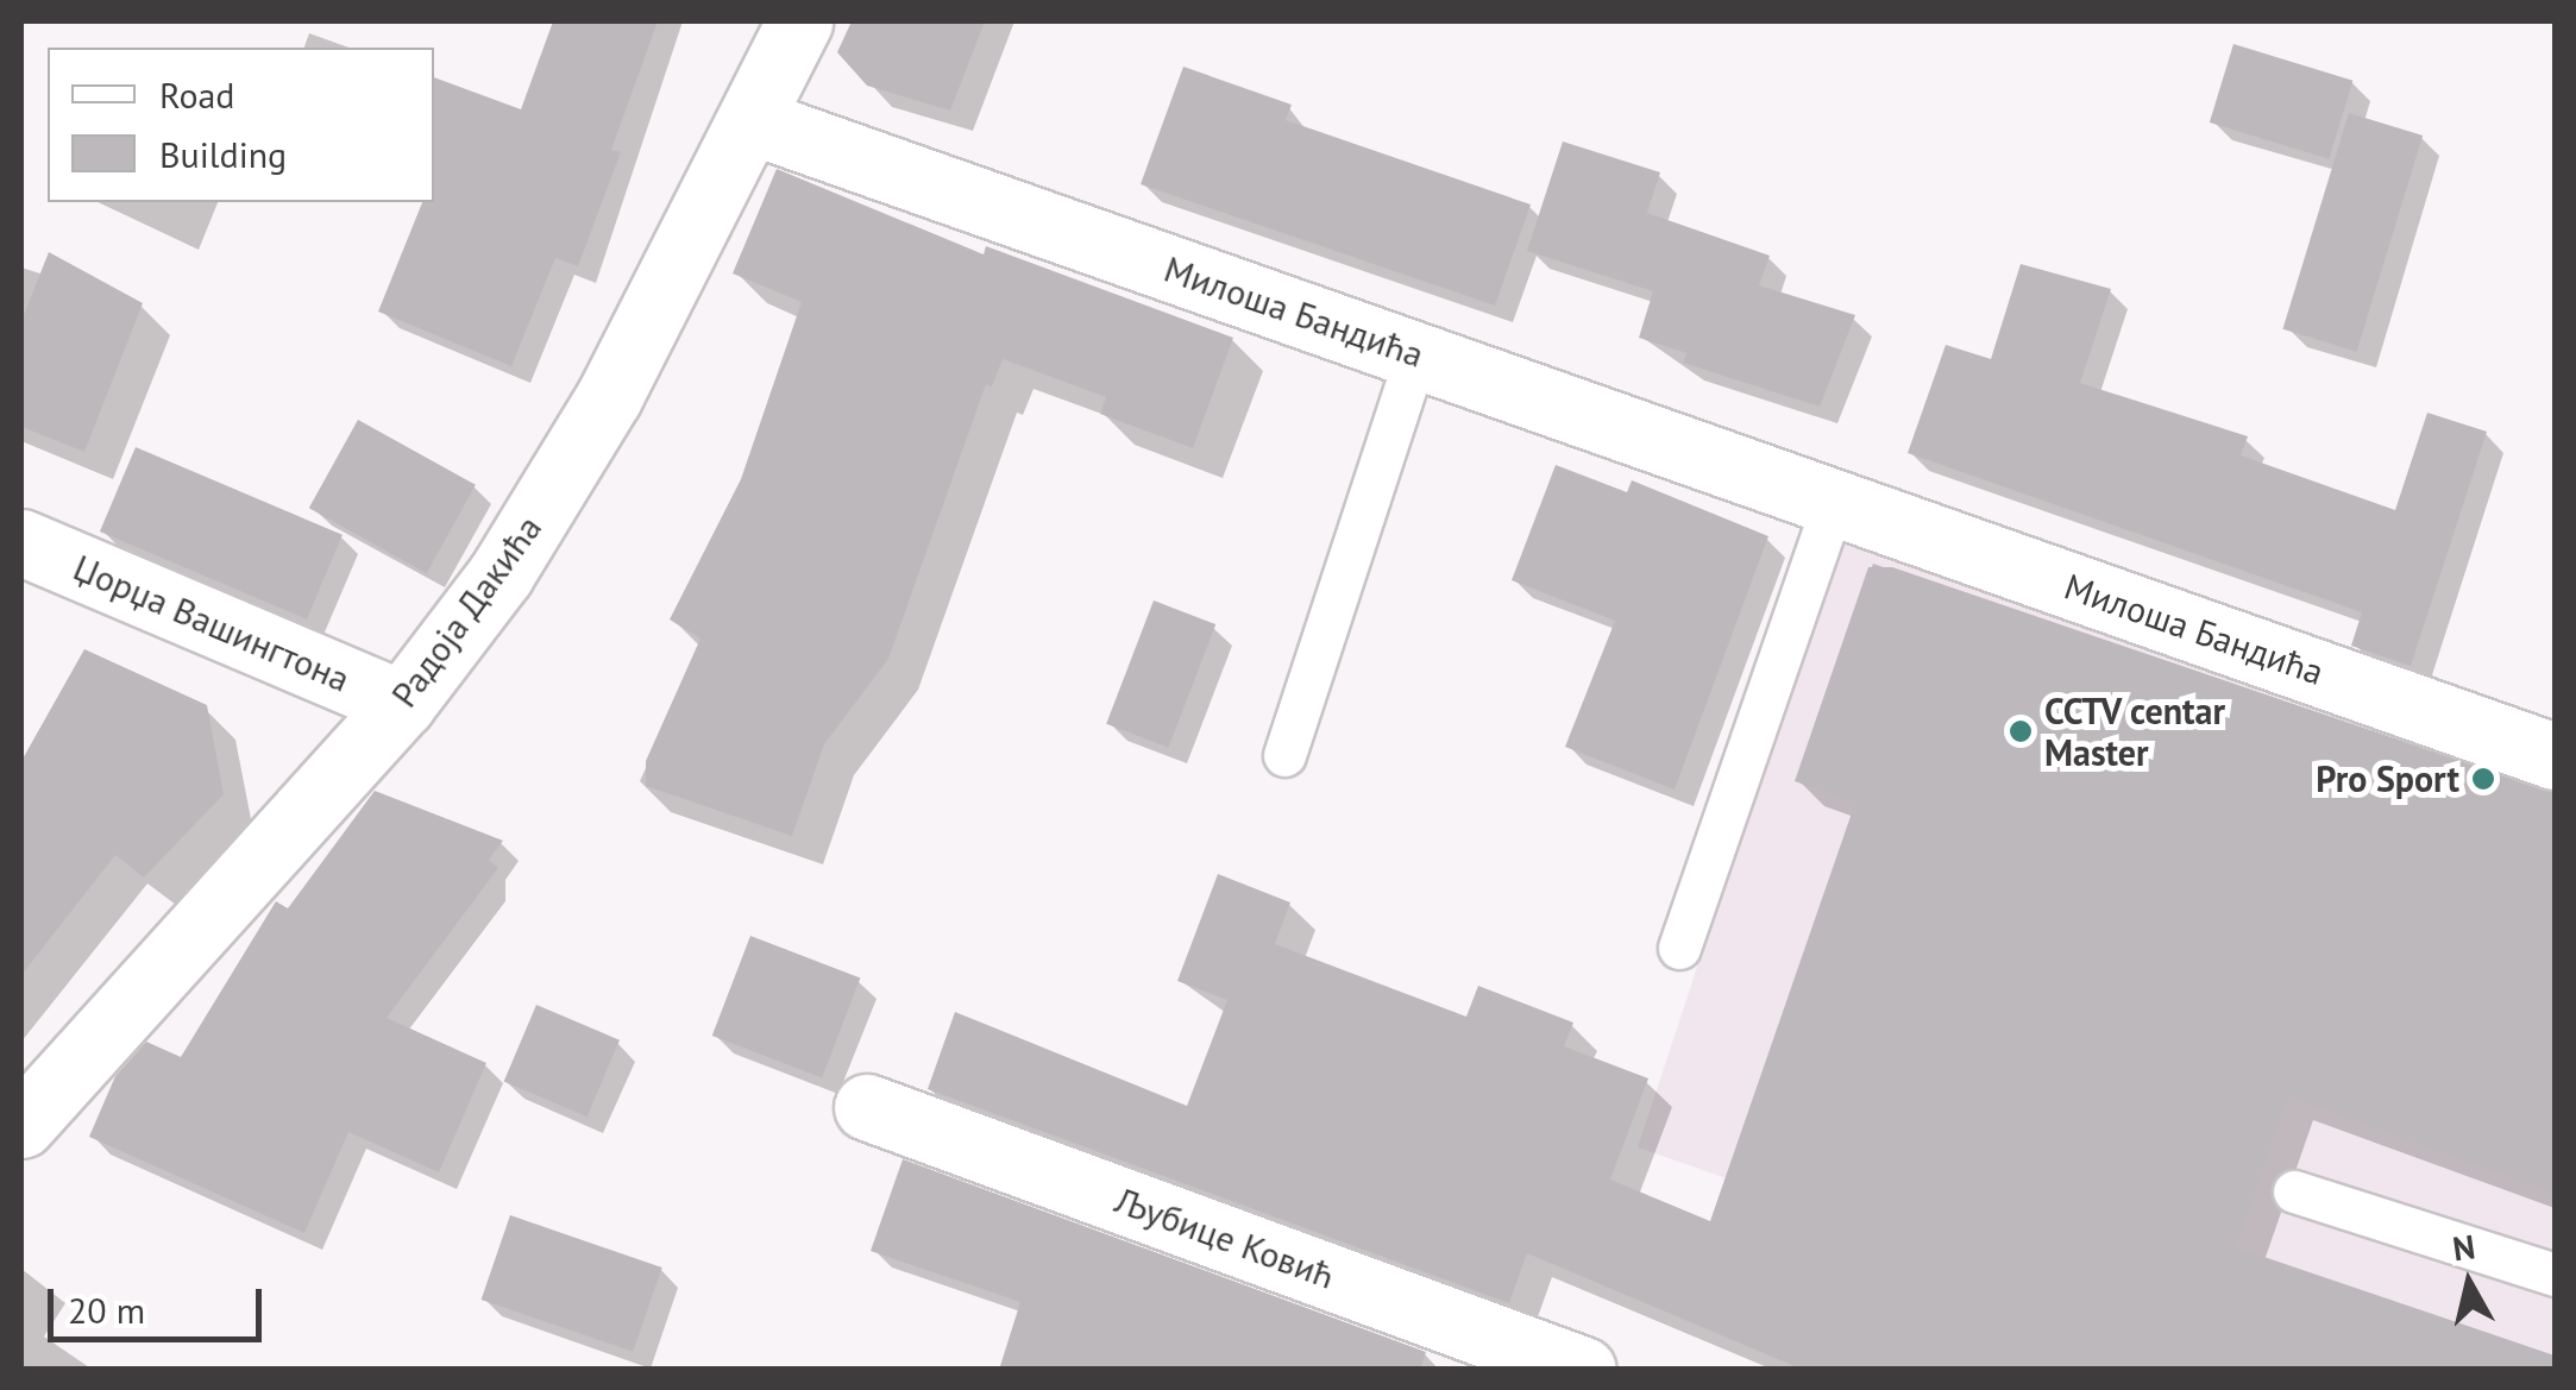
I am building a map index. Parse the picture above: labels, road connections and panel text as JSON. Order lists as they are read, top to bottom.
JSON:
{
  "streets": {
    "street": [
      "Милоша Бандића",
      "Радоја Дакића",
      "Џорџа Вашингтона",
      "Љубице Ковић"
    ]
  },
  "crossings": [
    ["Милоша Бандића", "Радоја Дакића"],
    ["Радоја Дакића", "Џорџа Вашингтона"]
  ],
  "places": ["CCTV centar Master", "Pro Sport"],
  "legend": ["Road", "Building"],
  "scale_bar": "20 m",
  "north": "top"
}
